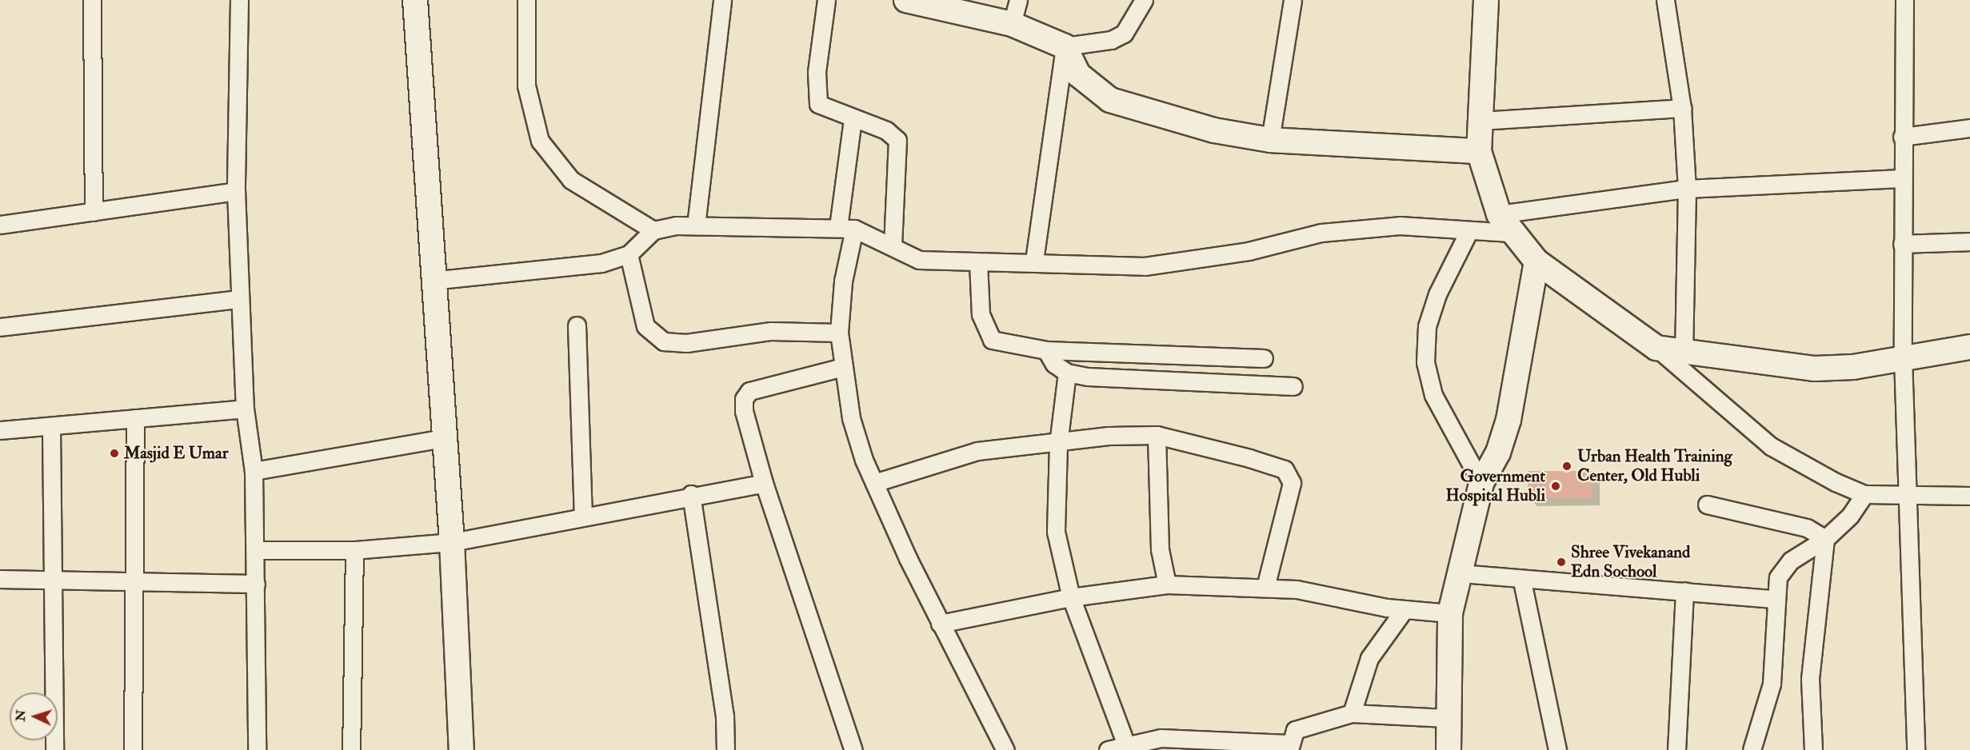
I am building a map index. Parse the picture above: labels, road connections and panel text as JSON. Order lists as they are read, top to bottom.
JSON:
{
  "places": [
    "Masjid E Umar",
    "Urban Health Training Center, Old Hubli",
    "Government Hospital Hubli",
    "Shree Vivekanand Edn Sochool"
  ],
  "north": "left"
}
